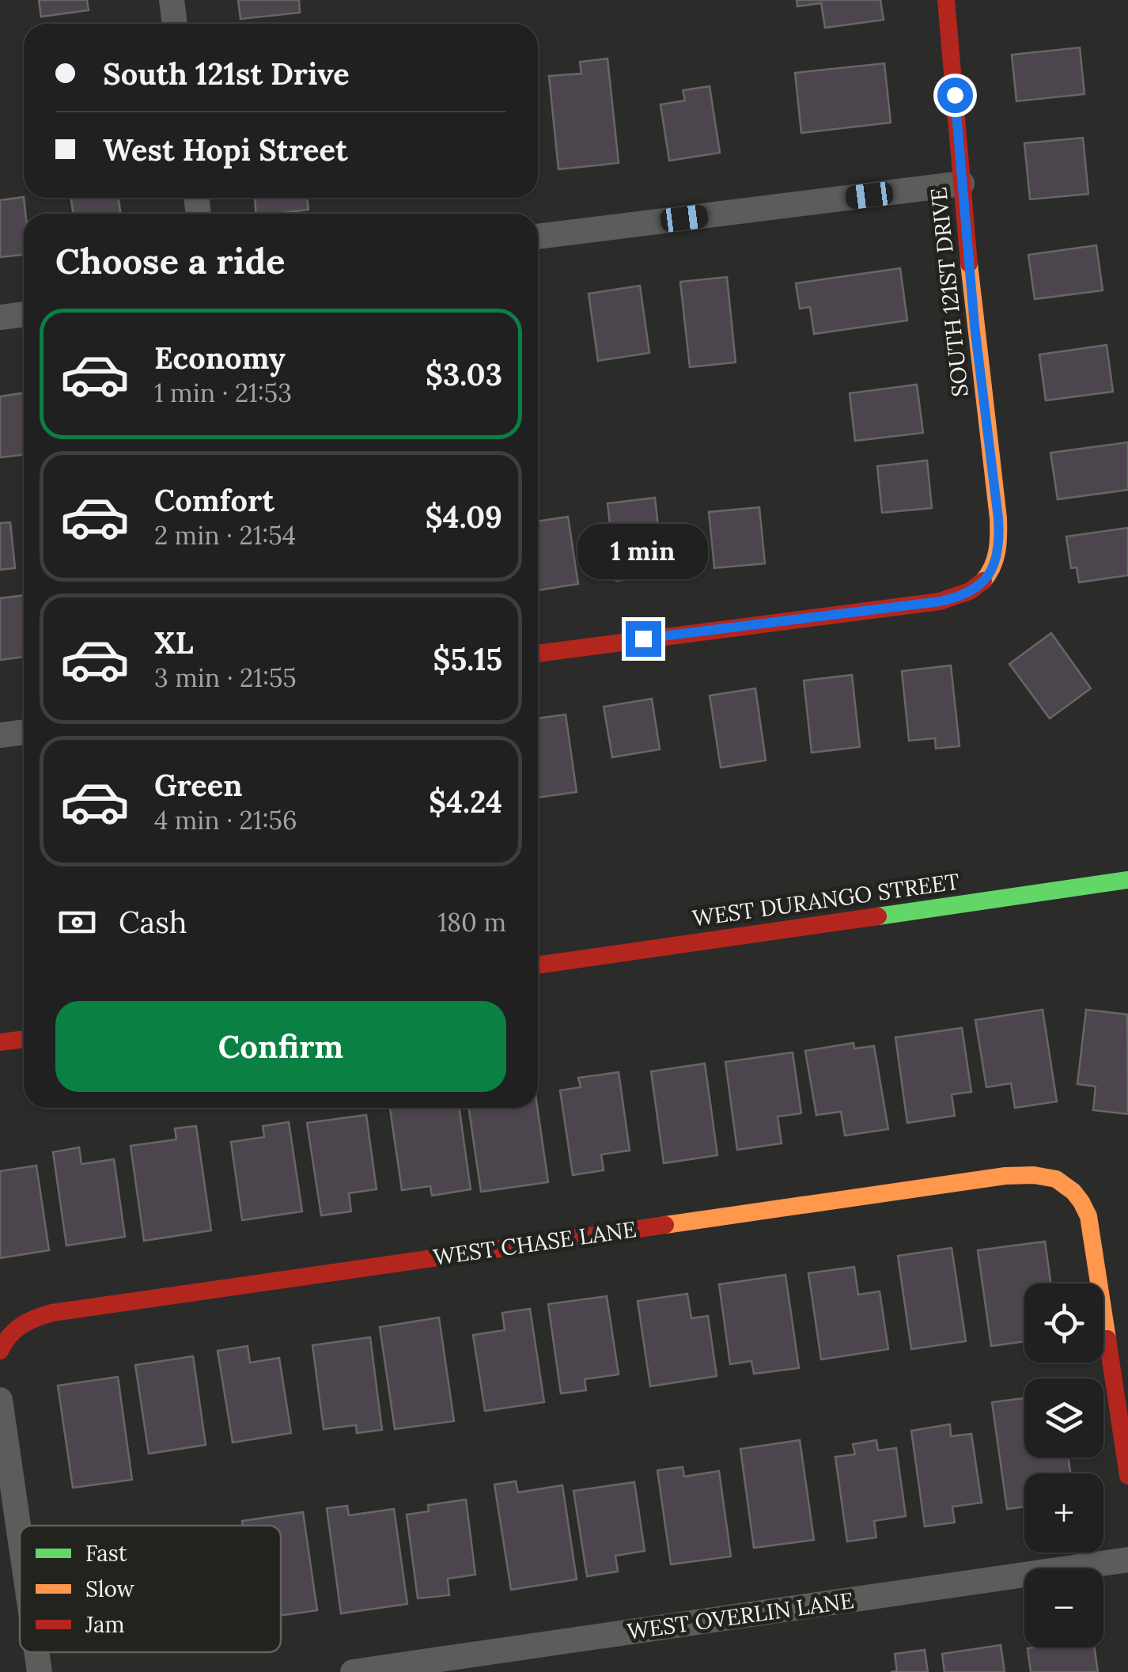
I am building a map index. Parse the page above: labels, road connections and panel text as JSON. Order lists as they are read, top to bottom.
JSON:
{
  "streets": {
    "street": [
      "SOUTH 121ST DRIVE",
      "WEST DURANGO STREET",
      "WEST CHASE LANE",
      "WEST OVERLIN LANE"
    ]
  },
  "legend": ["Fast", "Slow", "Jam"],
  "page": {
    "banner": ["South 121st Drive", "West Hopi Street"],
    "heading": "Choose a ride",
    "list": [
      {
        "name": "Economy",
        "note": "1 min · 21:53",
        "value": "$3.03"
      },
      {
        "name": "Comfort",
        "note": "2 min · 21:54",
        "value": "$4.09"
      },
      {
        "name": "XL",
        "note": "3 min · 21:55",
        "value": "$5.15"
      },
      {
        "name": "Green",
        "note": "4 min · 21:56",
        "value": "$4.24"
      }
    ],
    "bubble": "1 min",
    "pay": ["Cash", "180 m"],
    "buttons": "Confirm",
    "map_buttons": ["+", "−"]
  }
}
